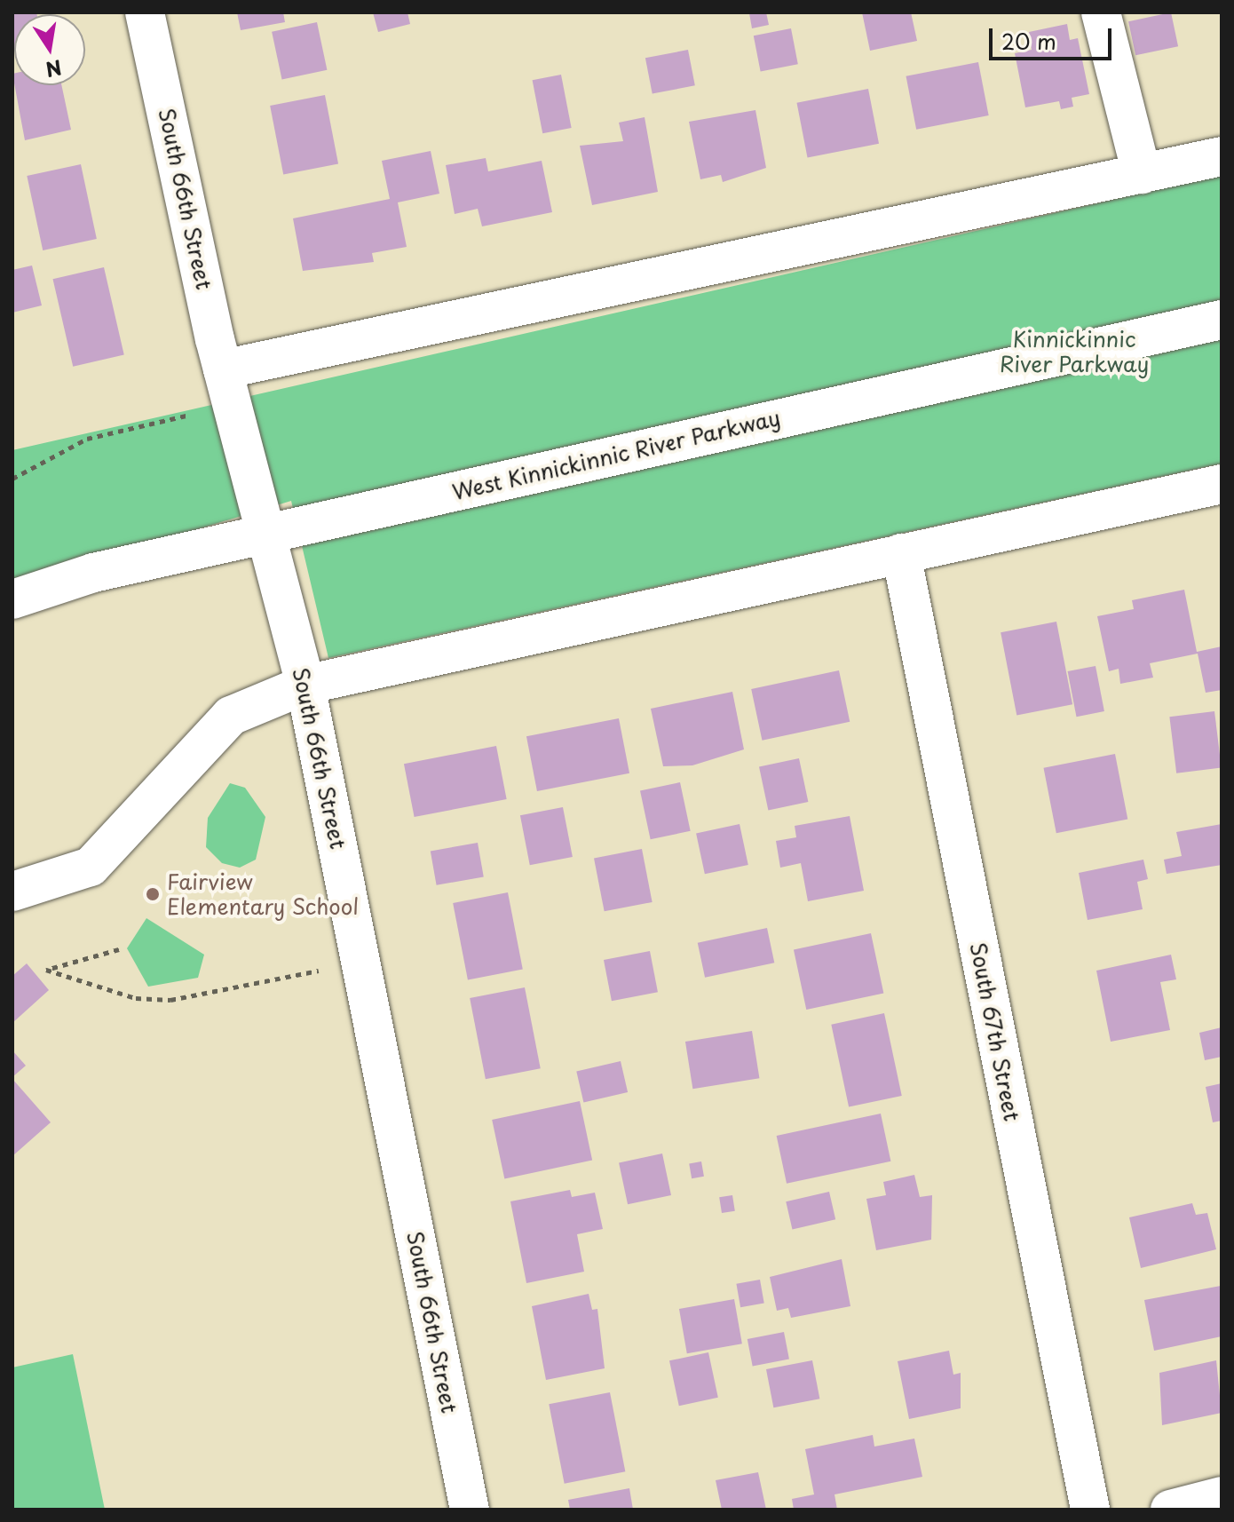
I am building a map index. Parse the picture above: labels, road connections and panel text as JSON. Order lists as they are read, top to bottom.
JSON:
{
  "streets": {
    "street": ["South 66th Street", "West Kinnickinnic River Parkway", "South 67th Street"]
  },
  "crossings": [
    ["South 66th Street", "West Kinnickinnic River Parkway"]
  ],
  "parks": ["Kinnickinnic River Parkway"],
  "places": ["Fairview Elementary School"],
  "scale_bar": "20 m",
  "north": "bottom"
}
